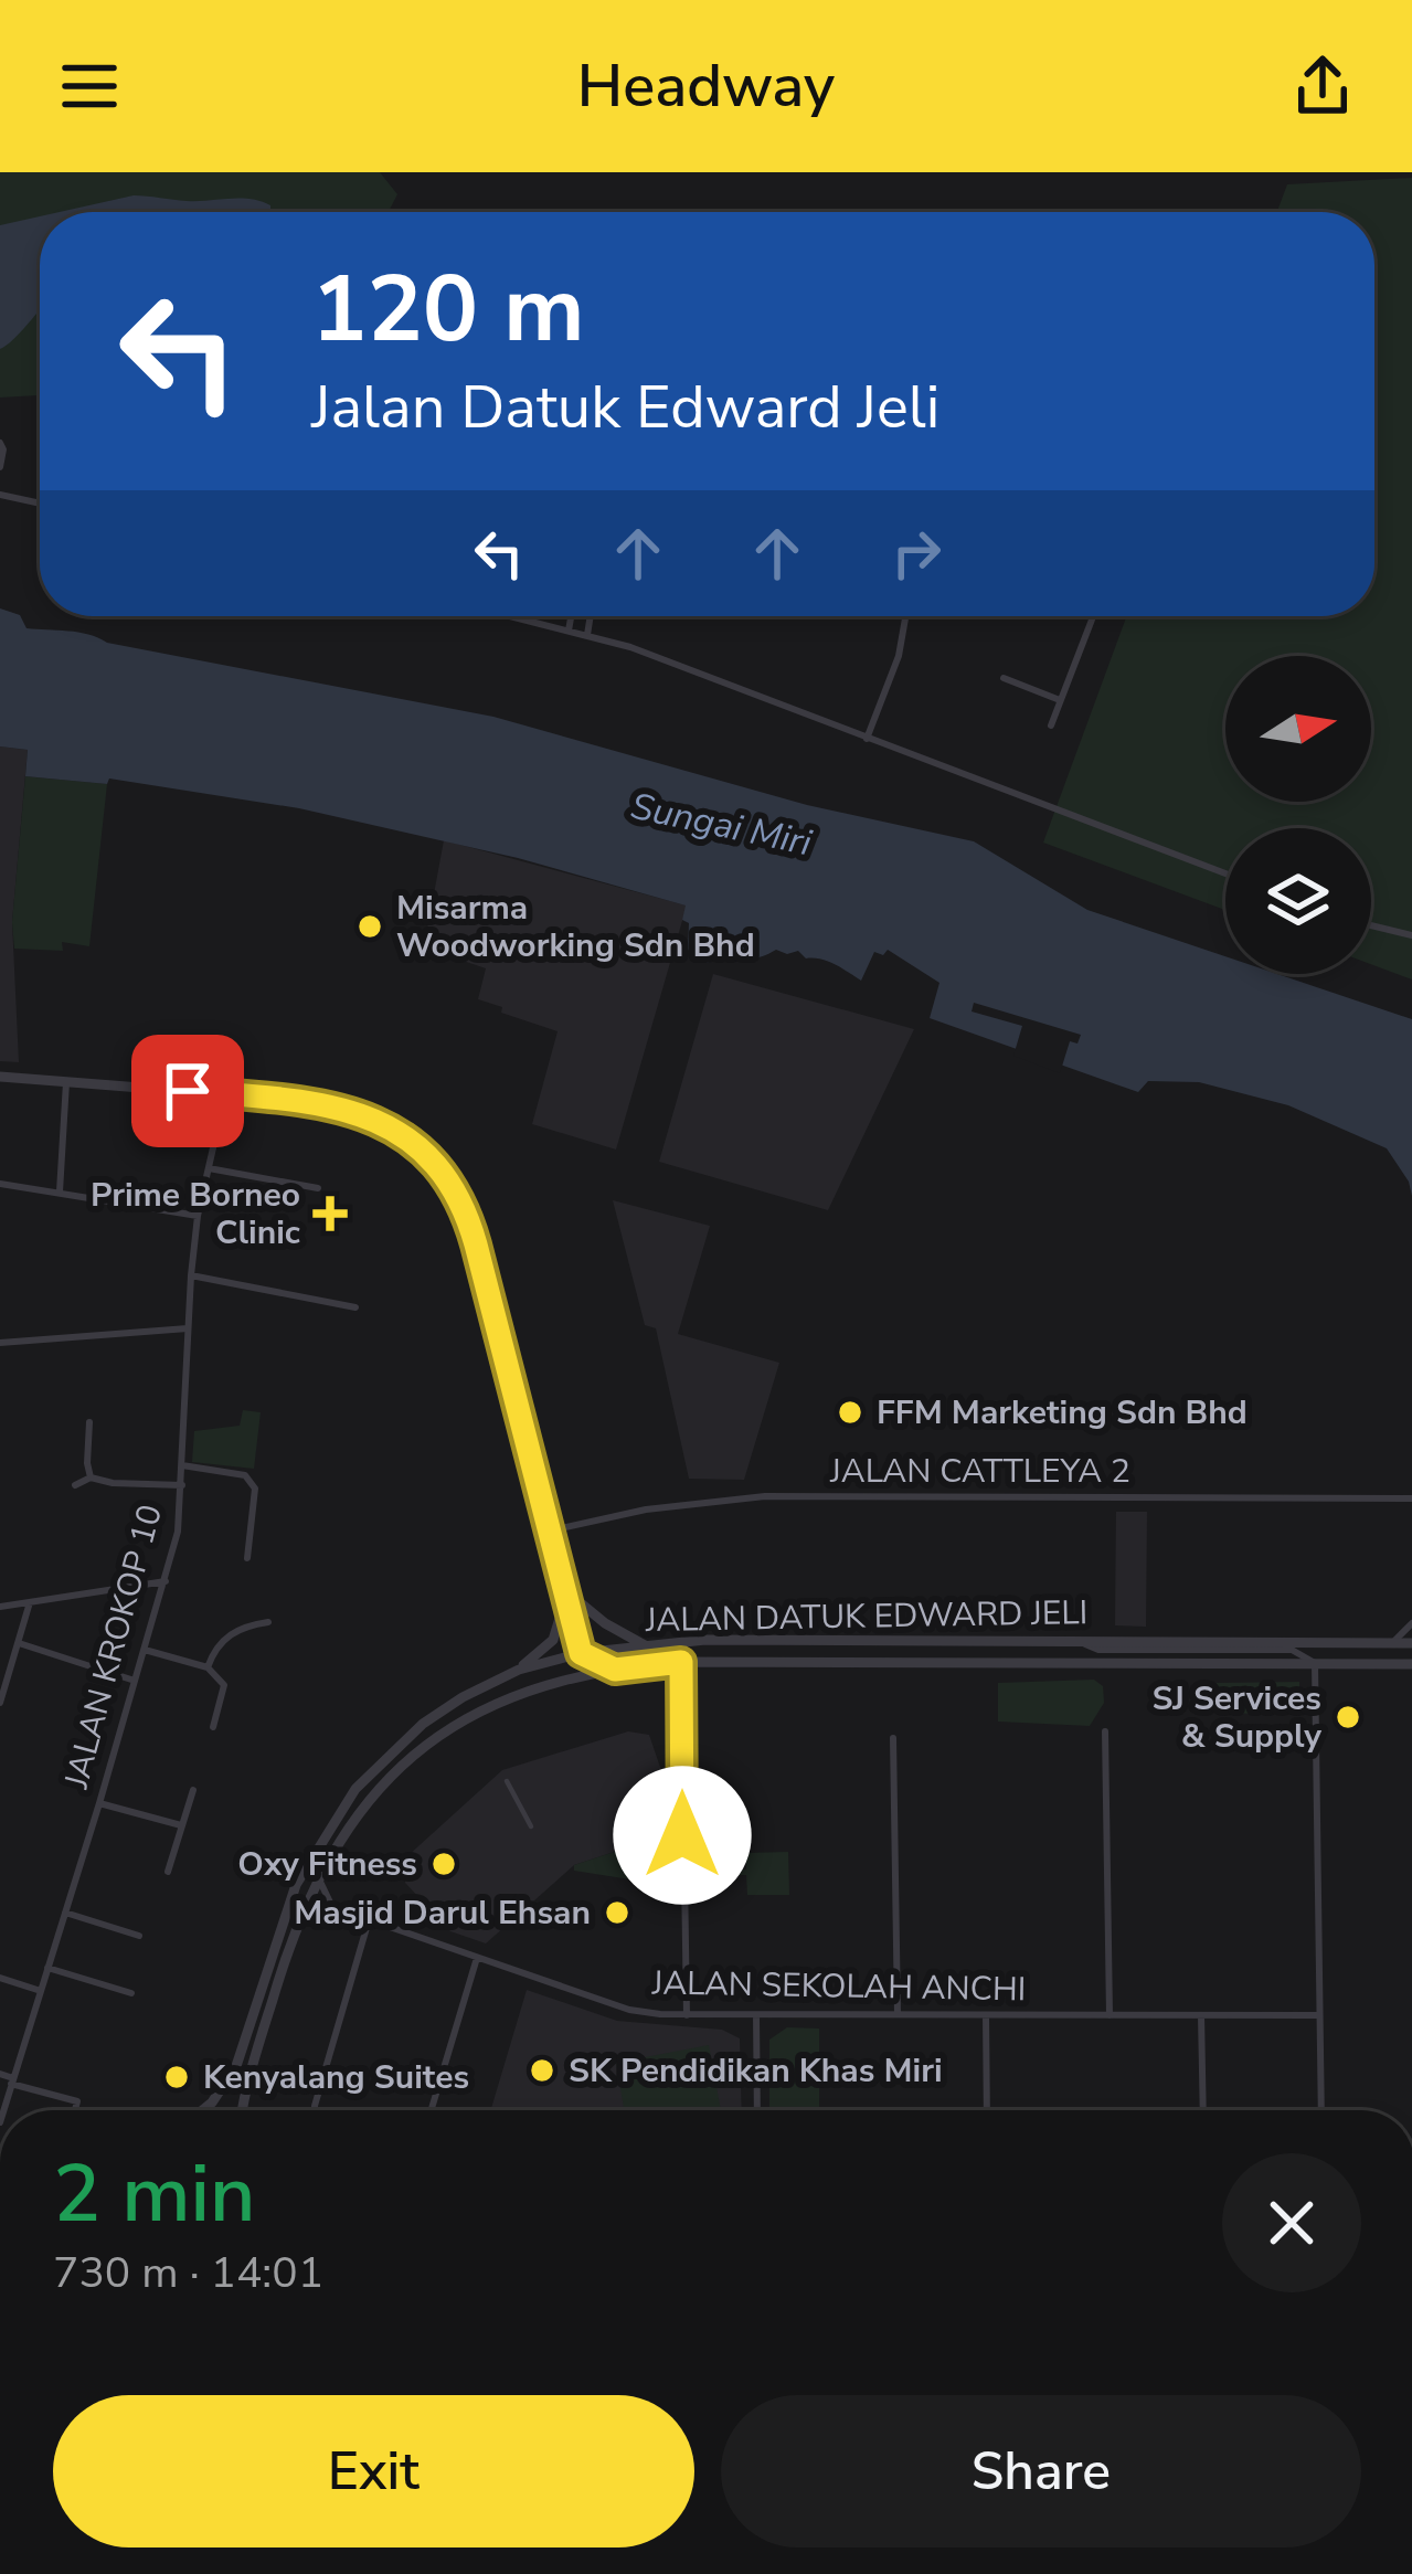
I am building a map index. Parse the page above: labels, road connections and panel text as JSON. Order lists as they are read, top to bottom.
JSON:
{
  "streets": {
    "street": [
      "JALAN CATTLEYA 2",
      "JALAN DATUK EDWARD JELI",
      "JALAN KROKOP 10",
      "JALAN SEKOLAH ANCHI"
    ]
  },
  "water": ["Sungai Miri"],
  "places": {
    "other": [
      "Misarma Woodworking Sdn Bhd",
      "FFM Marketing Sdn Bhd",
      "SJ Services & Supply",
      "Oxy Fitness",
      "Masjid Darul Ehsan",
      "SK Pendidikan Khas Miri",
      "Kenyalang Suites"
    ],
    "health": ["Prime Borneo Clinic"]
  },
  "north": "right",
  "page": {
    "header": "Headway",
    "turn": ["120 m", "Jalan Datuk Edward Jeli"],
    "heading": ["2 min", "730 m · 14:01"],
    "buttons": ["Exit", "Share"]
  }
}
